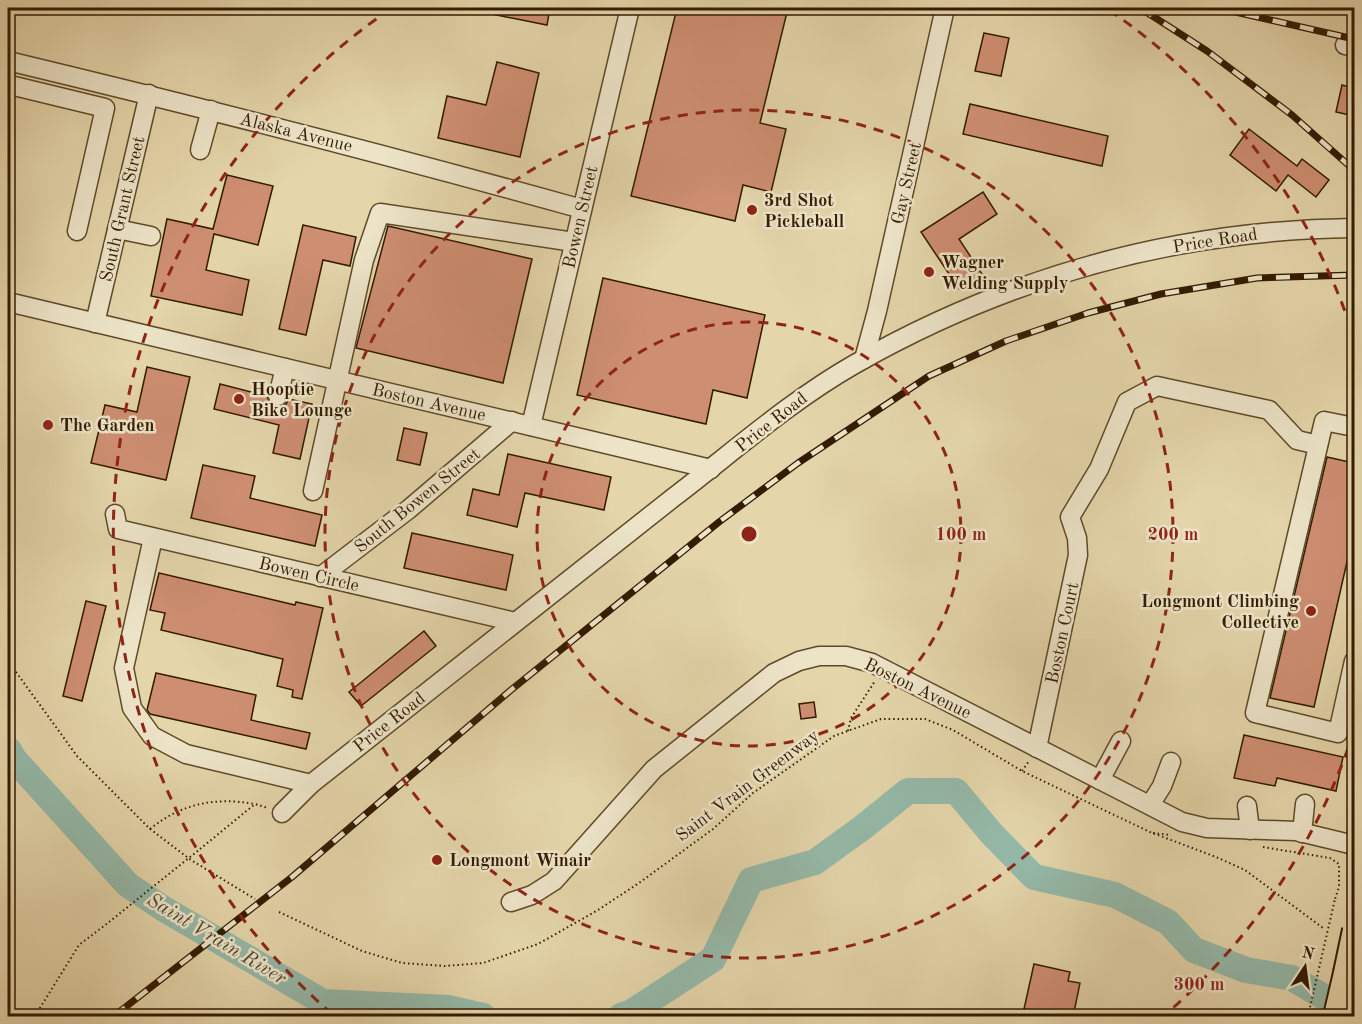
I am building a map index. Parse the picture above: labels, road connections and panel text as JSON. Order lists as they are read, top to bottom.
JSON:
{
  "streets": {
    "street": [
      "Alaska Avenue",
      "Gay Street",
      "South Grant Street",
      "Bowen Street",
      "Price Road",
      "Boston Avenue",
      "South Bowen Street",
      "Bowen Circle",
      "Boston Court"
    ],
    "path": ["Saint Vrain Greenway"]
  },
  "crossings": [
    ["Alaska Avenue", "South Grant Street"],
    ["Alaska Avenue", "Bowen Street"],
    ["Gay Street", "Price Road"],
    ["South Grant Street", "Boston Avenue"],
    ["Bowen Street", "Boston Avenue"],
    ["Price Road", "Boston Avenue"],
    ["Price Road", "Bowen Circle"],
    ["Boston Avenue", "South Bowen Street"],
    ["Boston Avenue", "Boston Court"],
    ["South Bowen Street", "Bowen Circle"]
  ],
  "water": ["Saint Vrain River"],
  "places": [
    "3rd Shot Pickleball",
    "Wagner Welding Supply",
    "Hooptie Bike Lounge",
    "The Garden",
    "Longmont Climbing Collective",
    "Longmont Winair"
  ],
  "north": "top",
  "rings": ["100 m", "200 m", "300 m"]
}
